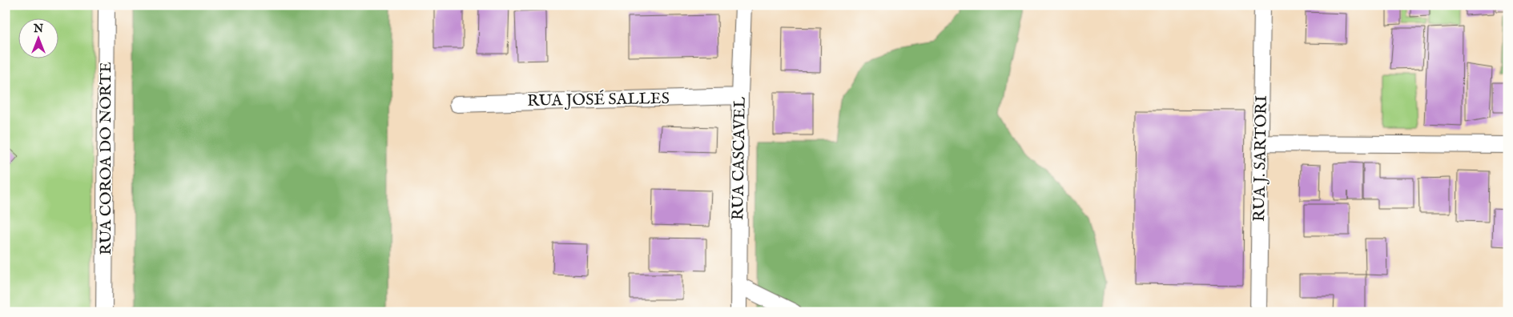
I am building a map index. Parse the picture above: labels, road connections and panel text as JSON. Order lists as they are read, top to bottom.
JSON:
{
  "streets": {
    "street": [
      "RUA JOSÉ SALLES",
      "RUA COROA DO NORTE",
      "RUA CASCAVEL",
      "RUA J. SARTORI"
    ]
  },
  "crossings": [
    ["RUA JOSÉ SALLES", "RUA CASCAVEL"]
  ],
  "north": "top"
}
